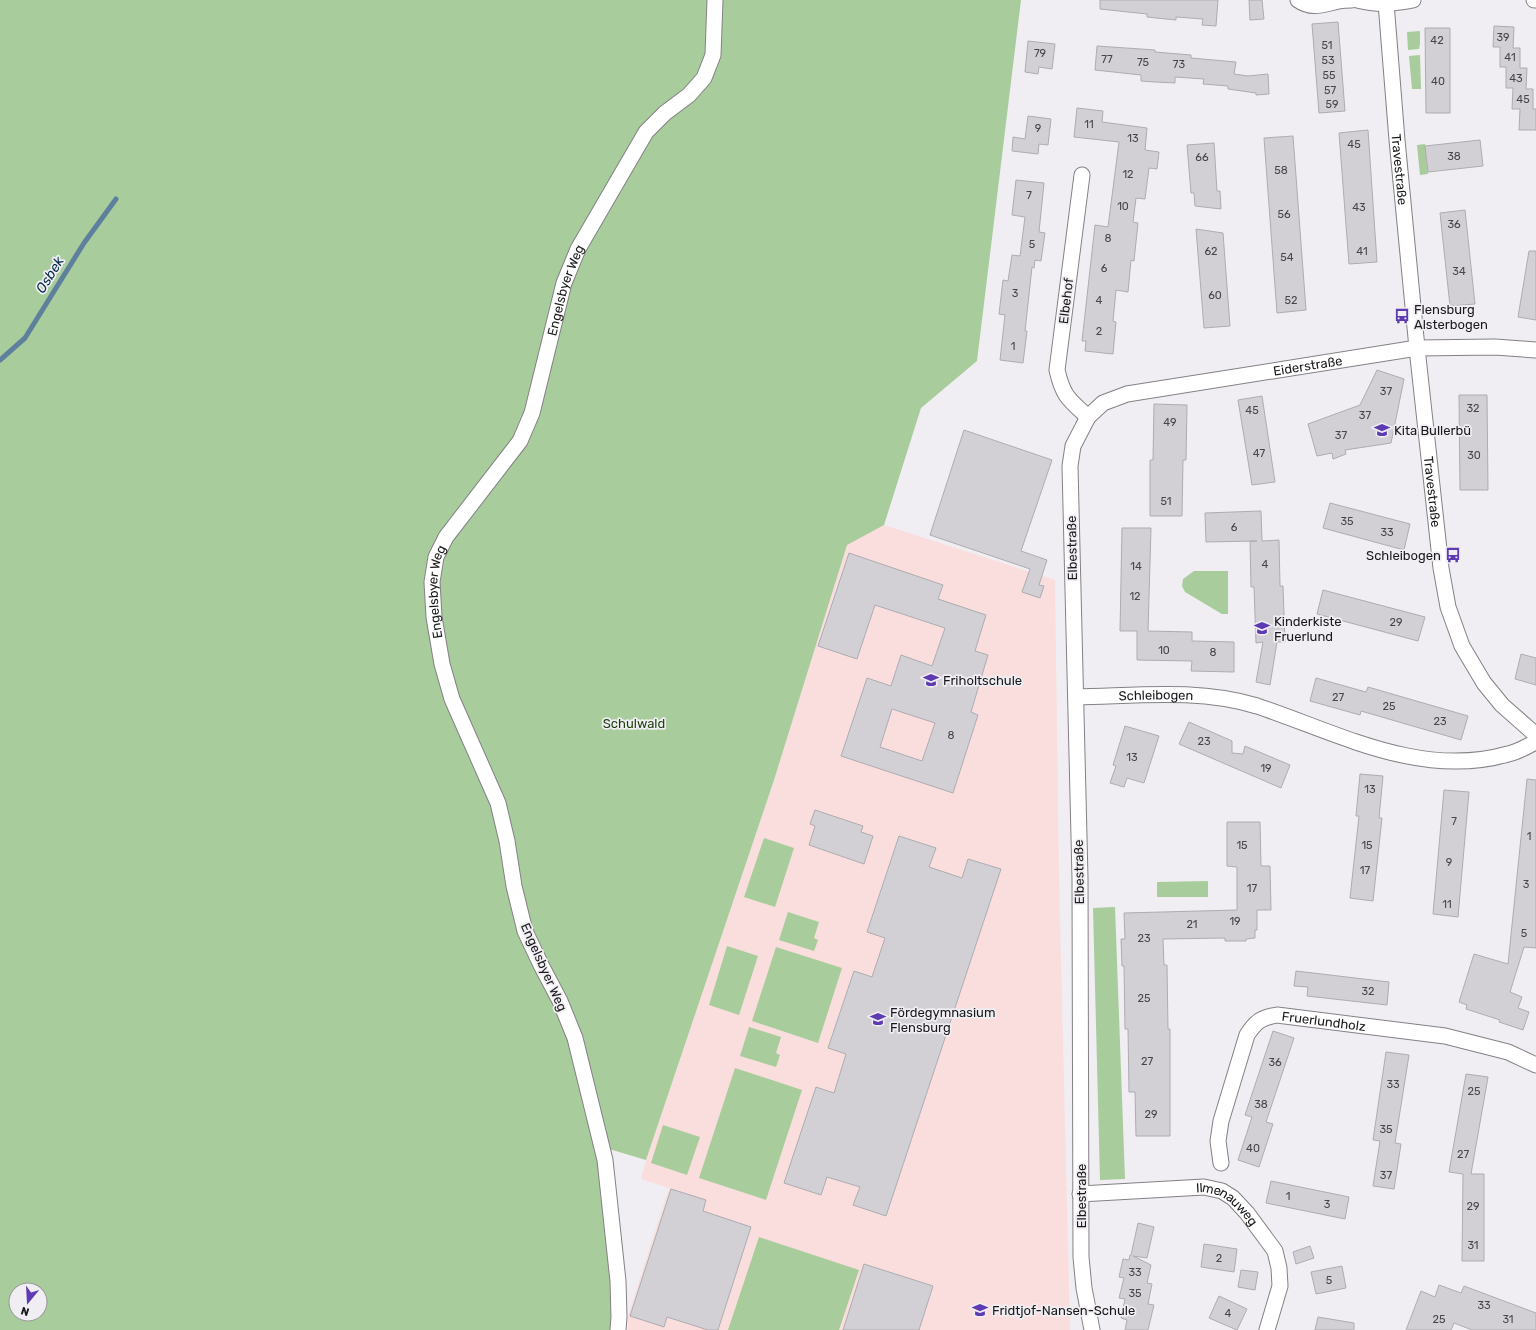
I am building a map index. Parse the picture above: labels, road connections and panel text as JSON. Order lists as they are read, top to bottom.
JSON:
{
  "streets": {
    "street": [
      "Travestraße",
      "Engelsbyer Weg",
      "Elbehof",
      "Eiderstraße",
      "Elbestraße",
      "Schleibogen",
      "Fruerlundholz",
      "Ilmenauweg"
    ]
  },
  "crossings": [
    ["Travestraße", "Eiderstraße"],
    ["Elbehof", "Eiderstraße"],
    ["Elbehof", "Elbestraße"],
    ["Eiderstraße", "Elbestraße"],
    ["Elbestraße", "Schleibogen"],
    ["Elbestraße", "Ilmenauweg"]
  ],
  "water": ["Osbek"],
  "parks": ["Schulwald"],
  "places": {
    "bus stop": ["Flensburg Alsterbogen", "Schleibogen"],
    "school or university": [
      "Kita Bullerbü",
      "Kinderkiste Fruerlund",
      "Friholtschule",
      "Fördegymnasium Flensburg",
      "Fridtjof-Nansen-Schule"
    ]
  },
  "house_numbers": [
    "39",
    "42",
    "51",
    "79",
    "41",
    "77",
    "53",
    "75",
    "73",
    "55",
    "43",
    "40",
    "57",
    "45",
    "59",
    "11",
    "9",
    "13",
    "45",
    "38",
    "66",
    "58",
    "12",
    "7",
    "10",
    "43",
    "56",
    "36",
    "8",
    "5",
    "62",
    "41",
    "54",
    "6",
    "34",
    "3",
    "60",
    "4",
    "52",
    "2",
    "1",
    "37",
    "32",
    "45",
    "37",
    "49",
    "37",
    "47",
    "30",
    "51",
    "35",
    "6",
    "33",
    "4",
    "14",
    "12",
    "29",
    "10",
    "8",
    "27",
    "25",
    "23",
    "8",
    "23",
    "13",
    "19",
    "13",
    "7",
    "1",
    "15",
    "15",
    "9",
    "17",
    "3",
    "17",
    "11",
    "19",
    "21",
    "5",
    "23",
    "32",
    "25",
    "27",
    "36",
    "33",
    "25",
    "38",
    "29",
    "35",
    "40",
    "27",
    "37",
    "1",
    "3",
    "29",
    "31",
    "2",
    "33",
    "5",
    "35",
    "33",
    "4",
    "25",
    "31"
  ],
  "north": "bottom"
}
